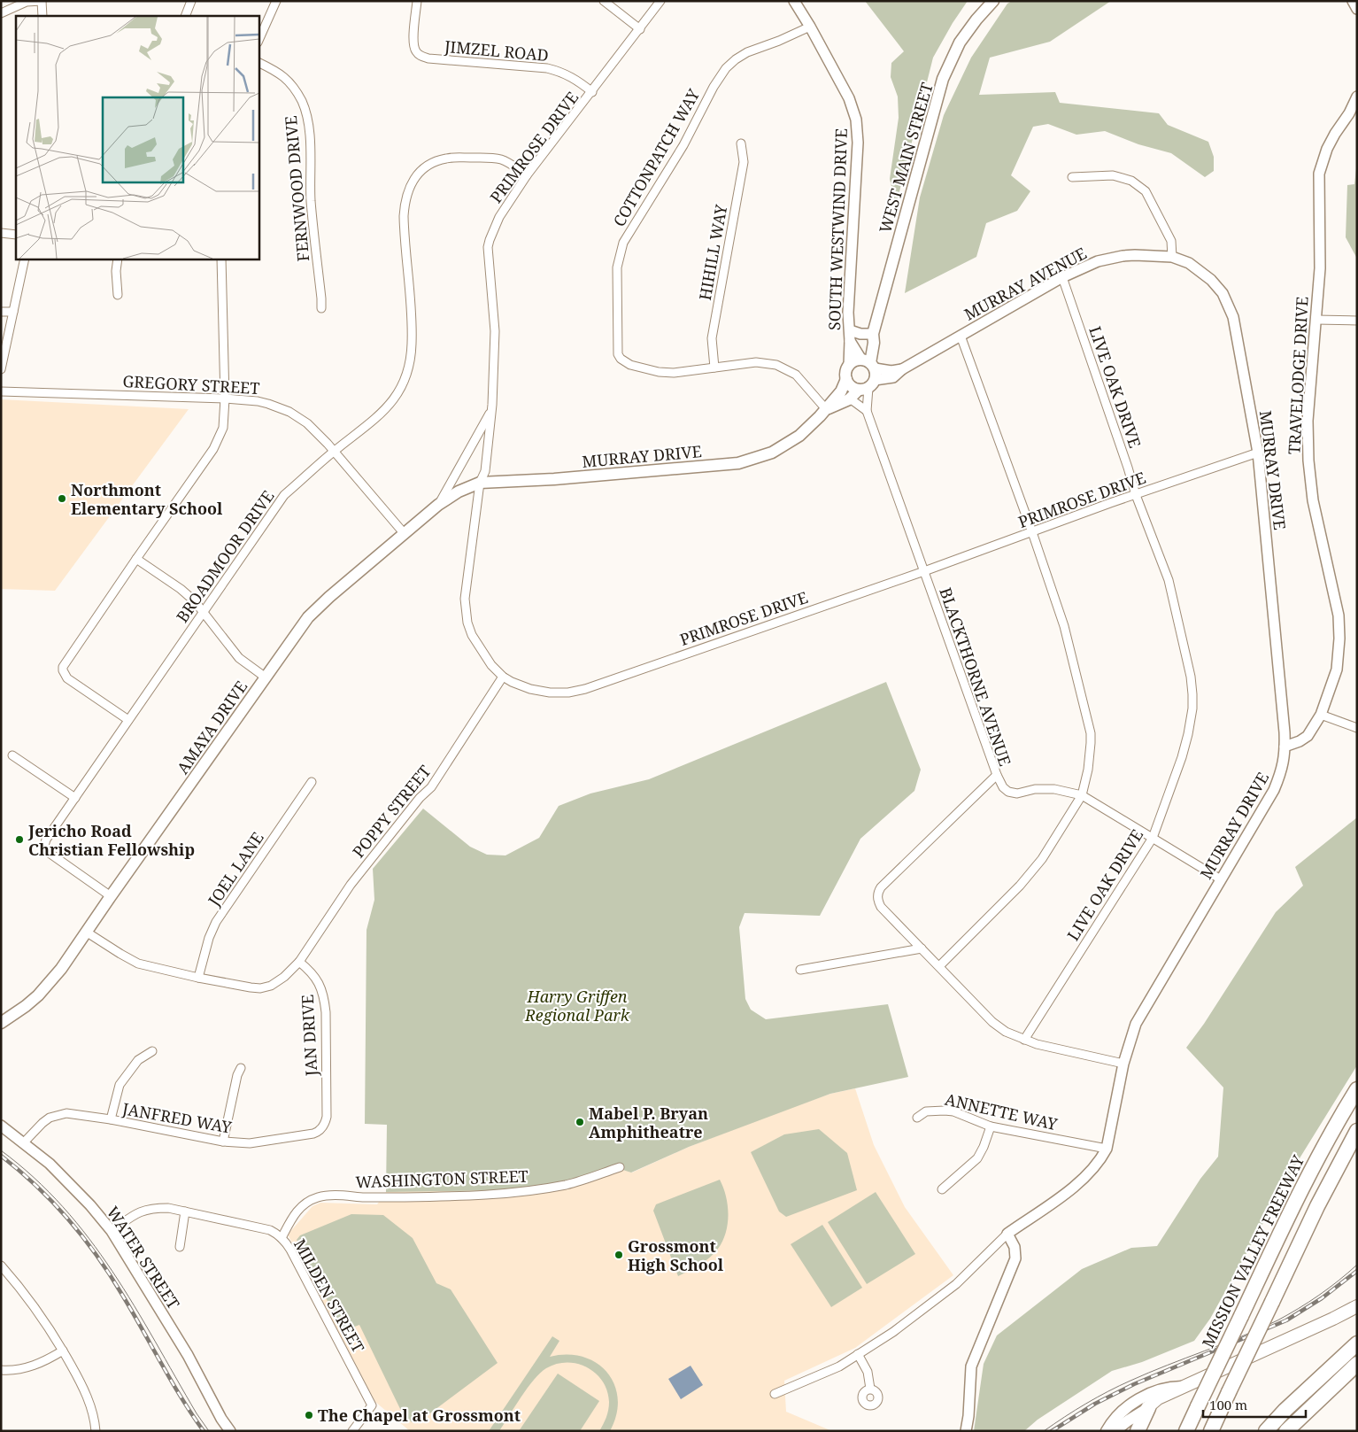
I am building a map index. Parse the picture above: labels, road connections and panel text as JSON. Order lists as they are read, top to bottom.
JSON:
{
  "streets": {
    "highway": ["MISSION VALLEY FREEWAY"],
    "main road": [
      "WEST MAIN STREET",
      "MURRAY AVENUE",
      "MURRAY DRIVE",
      "AMAYA DRIVE"
    ],
    "street": [
      "JIMZEL ROAD",
      "PRIMROSE DRIVE",
      "COTTONPATCH WAY",
      "FERNWOOD DRIVE",
      "SOUTH WESTWIND DRIVE",
      "HIHILL WAY",
      "TRAVELODGE DRIVE",
      "GREGORY STREET",
      "LIVE OAK DRIVE",
      "BROADMOOR DRIVE",
      "BLACKTHORNE AVENUE",
      "POPPY STREET",
      "JOEL LANE",
      "JAN DRIVE",
      "ANNETTE WAY",
      "JANFRED WAY",
      "WASHINGTON STREET",
      "WATER STREET",
      "MILDEN STREET"
    ]
  },
  "crossings": [
    ["JIMZEL ROAD", "PRIMROSE DRIVE"],
    ["PRIMROSE DRIVE", "LIVE OAK DRIVE"],
    ["PRIMROSE DRIVE", "MURRAY DRIVE"],
    ["PRIMROSE DRIVE", "BROADMOOR DRIVE"],
    ["PRIMROSE DRIVE", "BLACKTHORNE AVENUE"],
    ["PRIMROSE DRIVE", "AMAYA DRIVE"],
    ["PRIMROSE DRIVE", "POPPY STREET"],
    ["COTTONPATCH WAY", "SOUTH WESTWIND DRIVE"],
    ["COTTONPATCH WAY", "HIHILL WAY"],
    ["WEST MAIN STREET", "SOUTH WESTWIND DRIVE"],
    ["WEST MAIN STREET", "MURRAY AVENUE"],
    ["WEST MAIN STREET", "BLACKTHORNE AVENUE"],
    ["SOUTH WESTWIND DRIVE", "MURRAY AVENUE"],
    ["SOUTH WESTWIND DRIVE", "BLACKTHORNE AVENUE"],
    ["MURRAY AVENUE", "LIVE OAK DRIVE"],
    ["MURRAY AVENUE", "MURRAY DRIVE"],
    ["MURRAY AVENUE", "BLACKTHORNE AVENUE"],
    ["TRAVELODGE DRIVE", "MURRAY DRIVE"],
    ["GREGORY STREET", "BROADMOOR DRIVE"],
    ["GREGORY STREET", "AMAYA DRIVE"],
    ["LIVE OAK DRIVE", "BLACKTHORNE AVENUE"],
    ["MURRAY DRIVE", "BLACKTHORNE AVENUE"],
    ["MURRAY DRIVE", "AMAYA DRIVE"],
    ["MURRAY DRIVE", "ANNETTE WAY"],
    ["BROADMOOR DRIVE", "AMAYA DRIVE"],
    ["AMAYA DRIVE", "POPPY STREET"],
    ["POPPY STREET", "JOEL LANE"],
    ["POPPY STREET", "JAN DRIVE"],
    ["JAN DRIVE", "JANFRED WAY"],
    ["JANFRED WAY", "WATER STREET"],
    ["WASHINGTON STREET", "MILDEN STREET"],
    ["WATER STREET", "MILDEN STREET"]
  ],
  "parks": ["Harry Griffen Regional Park"],
  "places": [
    "Northmont Elementary School",
    "Jericho Road Christian Fellowship",
    "Mabel P. Bryan Amphitheatre",
    "Grossmont High School",
    "The Chapel at Grossmont"
  ],
  "scale_bar": "100 m"
}
